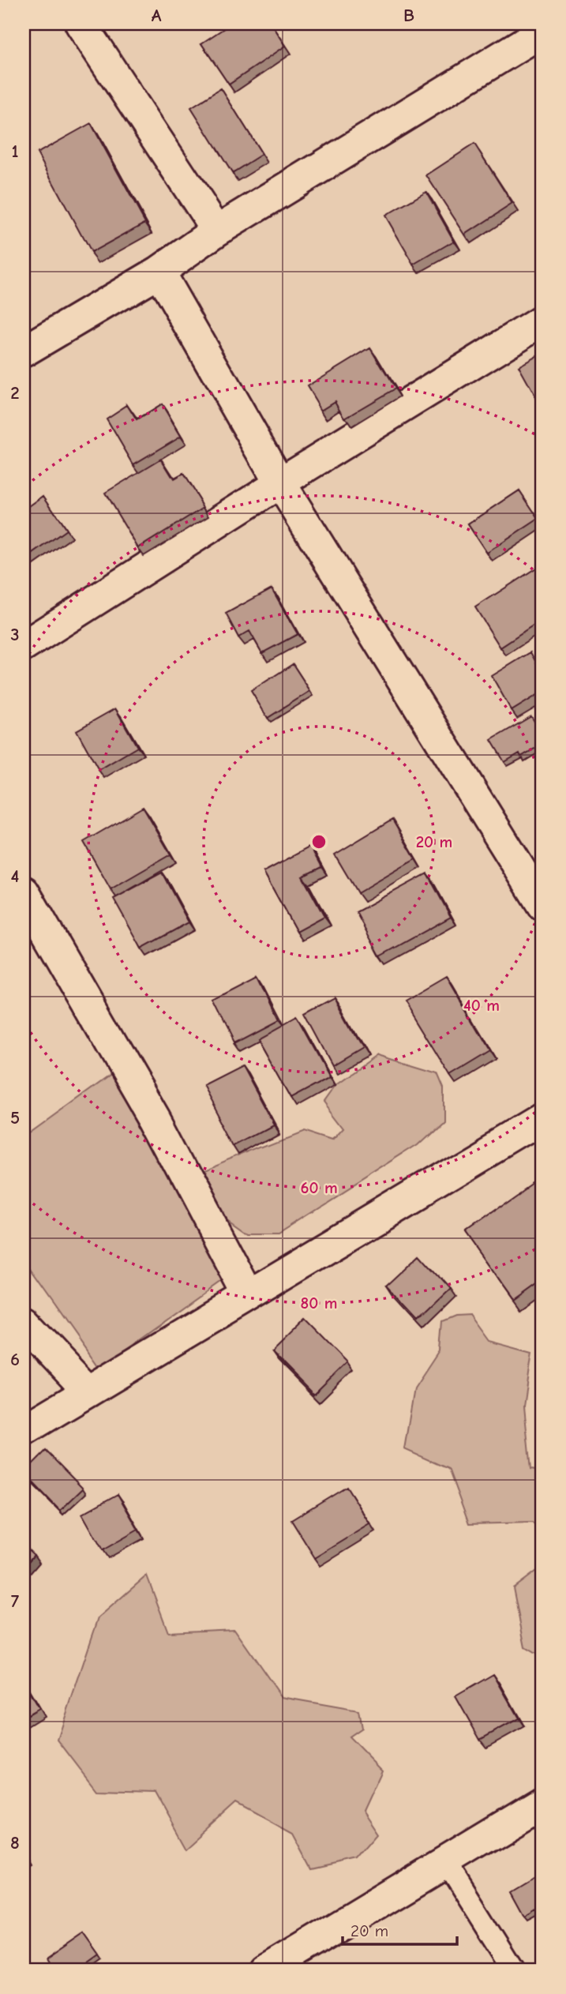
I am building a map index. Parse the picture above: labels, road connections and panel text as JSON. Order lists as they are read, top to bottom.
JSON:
{
  "scale_bar": "20 m",
  "grid": {
    "columns": ["A", "B"],
    "rows": [
      "1",
      "2",
      "3",
      "4",
      "5",
      "6",
      "7",
      "8"
    ]
  },
  "rings": [
    "20 m",
    "40 m",
    "60 m",
    "80 m"
  ]
}
